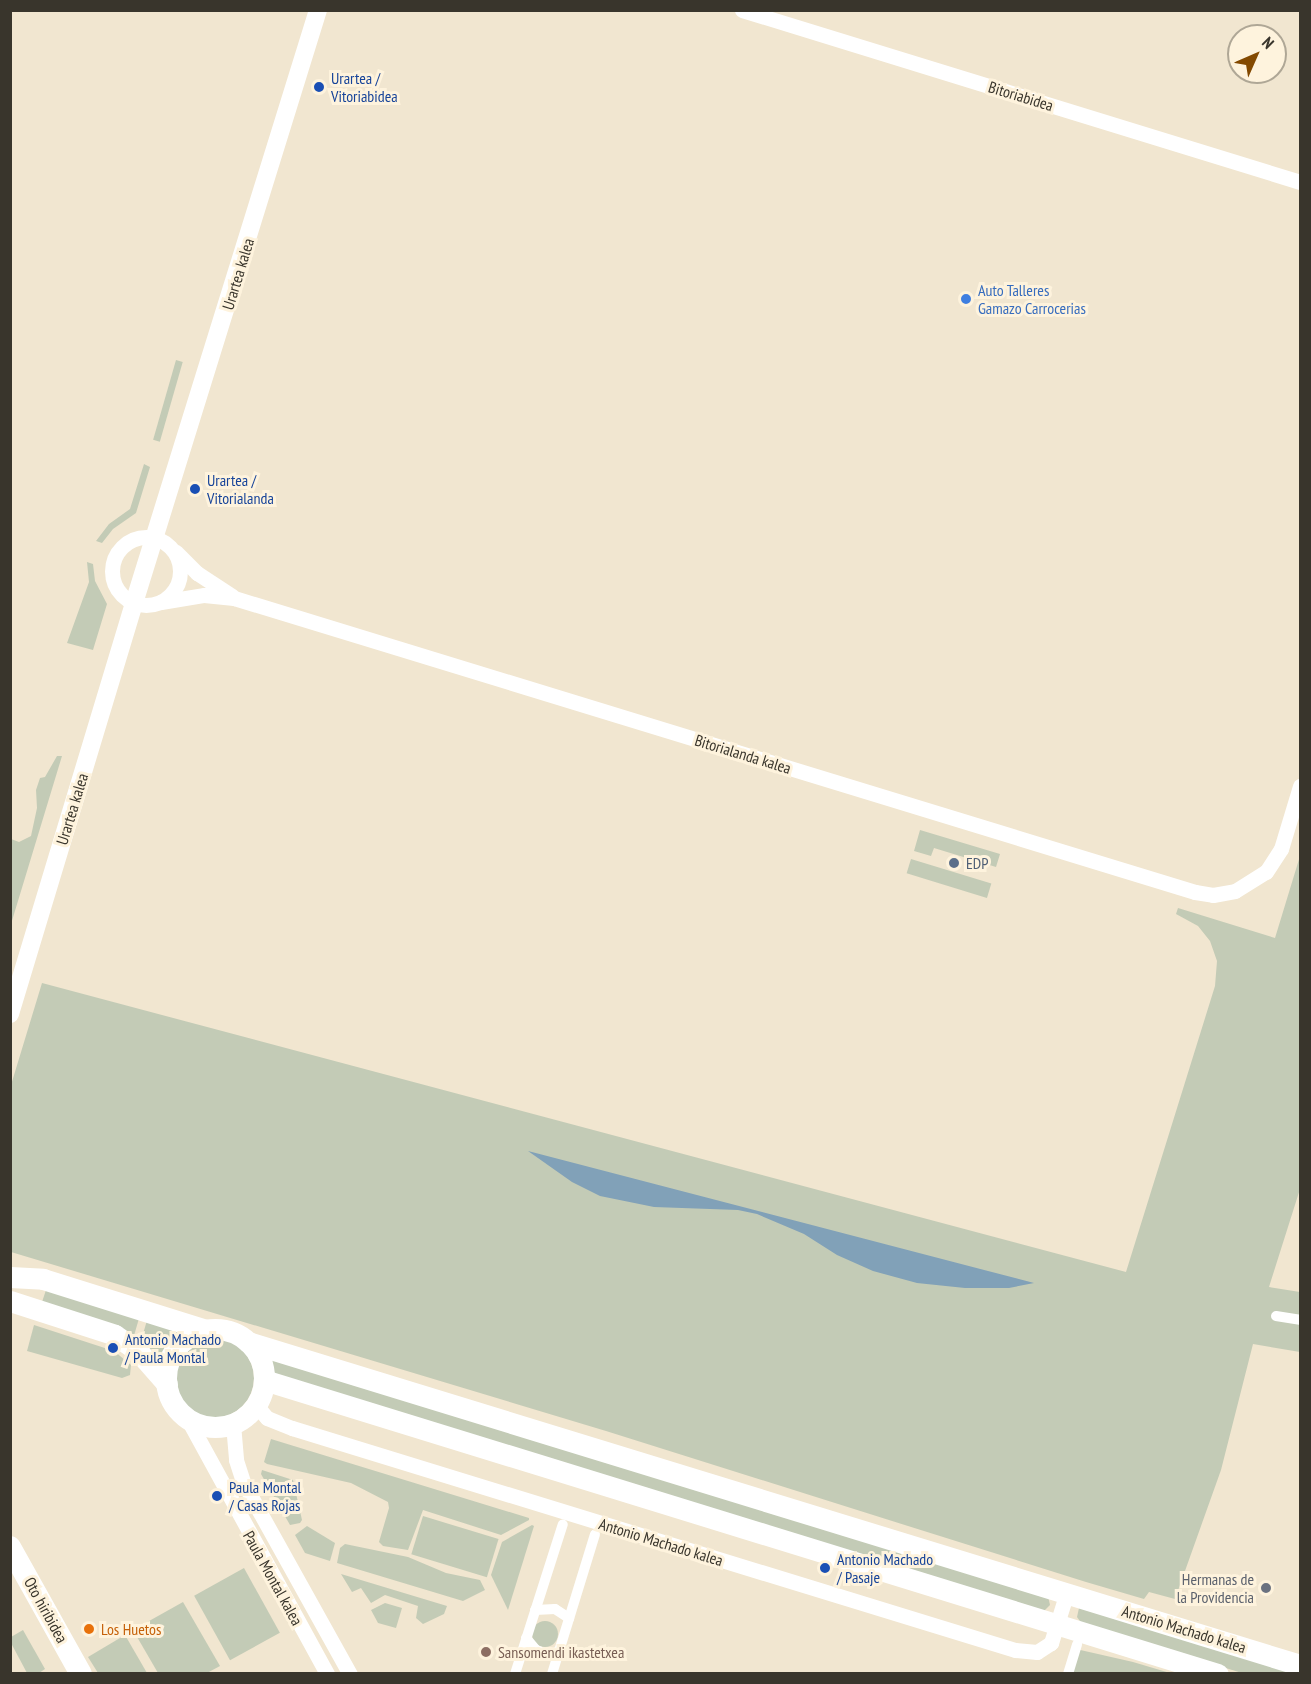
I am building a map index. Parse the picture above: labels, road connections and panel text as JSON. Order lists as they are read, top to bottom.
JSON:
{
  "streets": {
    "main road": ["Antonio Machado kalea", "Oto hiribidea"],
    "street": [
      "Bitoriabidea",
      "Urartea kalea",
      "Bitorialanda kalea",
      "Paula Montal kalea"
    ]
  },
  "crossings": [
    ["Antonio Machado kalea", "Paula Montal kalea"]
  ],
  "places": [
    "Urartea / Vitoriabidea",
    "Auto Talleres Gamazo Carrocerias",
    "Urartea / Vitorialanda",
    "EDP",
    "Antonio Machado / Paula Montal",
    "Paula Montal / Casas Rojas",
    "Antonio Machado / Pasaje",
    "Hermanas de la Providencia",
    "Los Huetos",
    "Sansomendi ikastetxea"
  ],
  "north": "top right"
}
